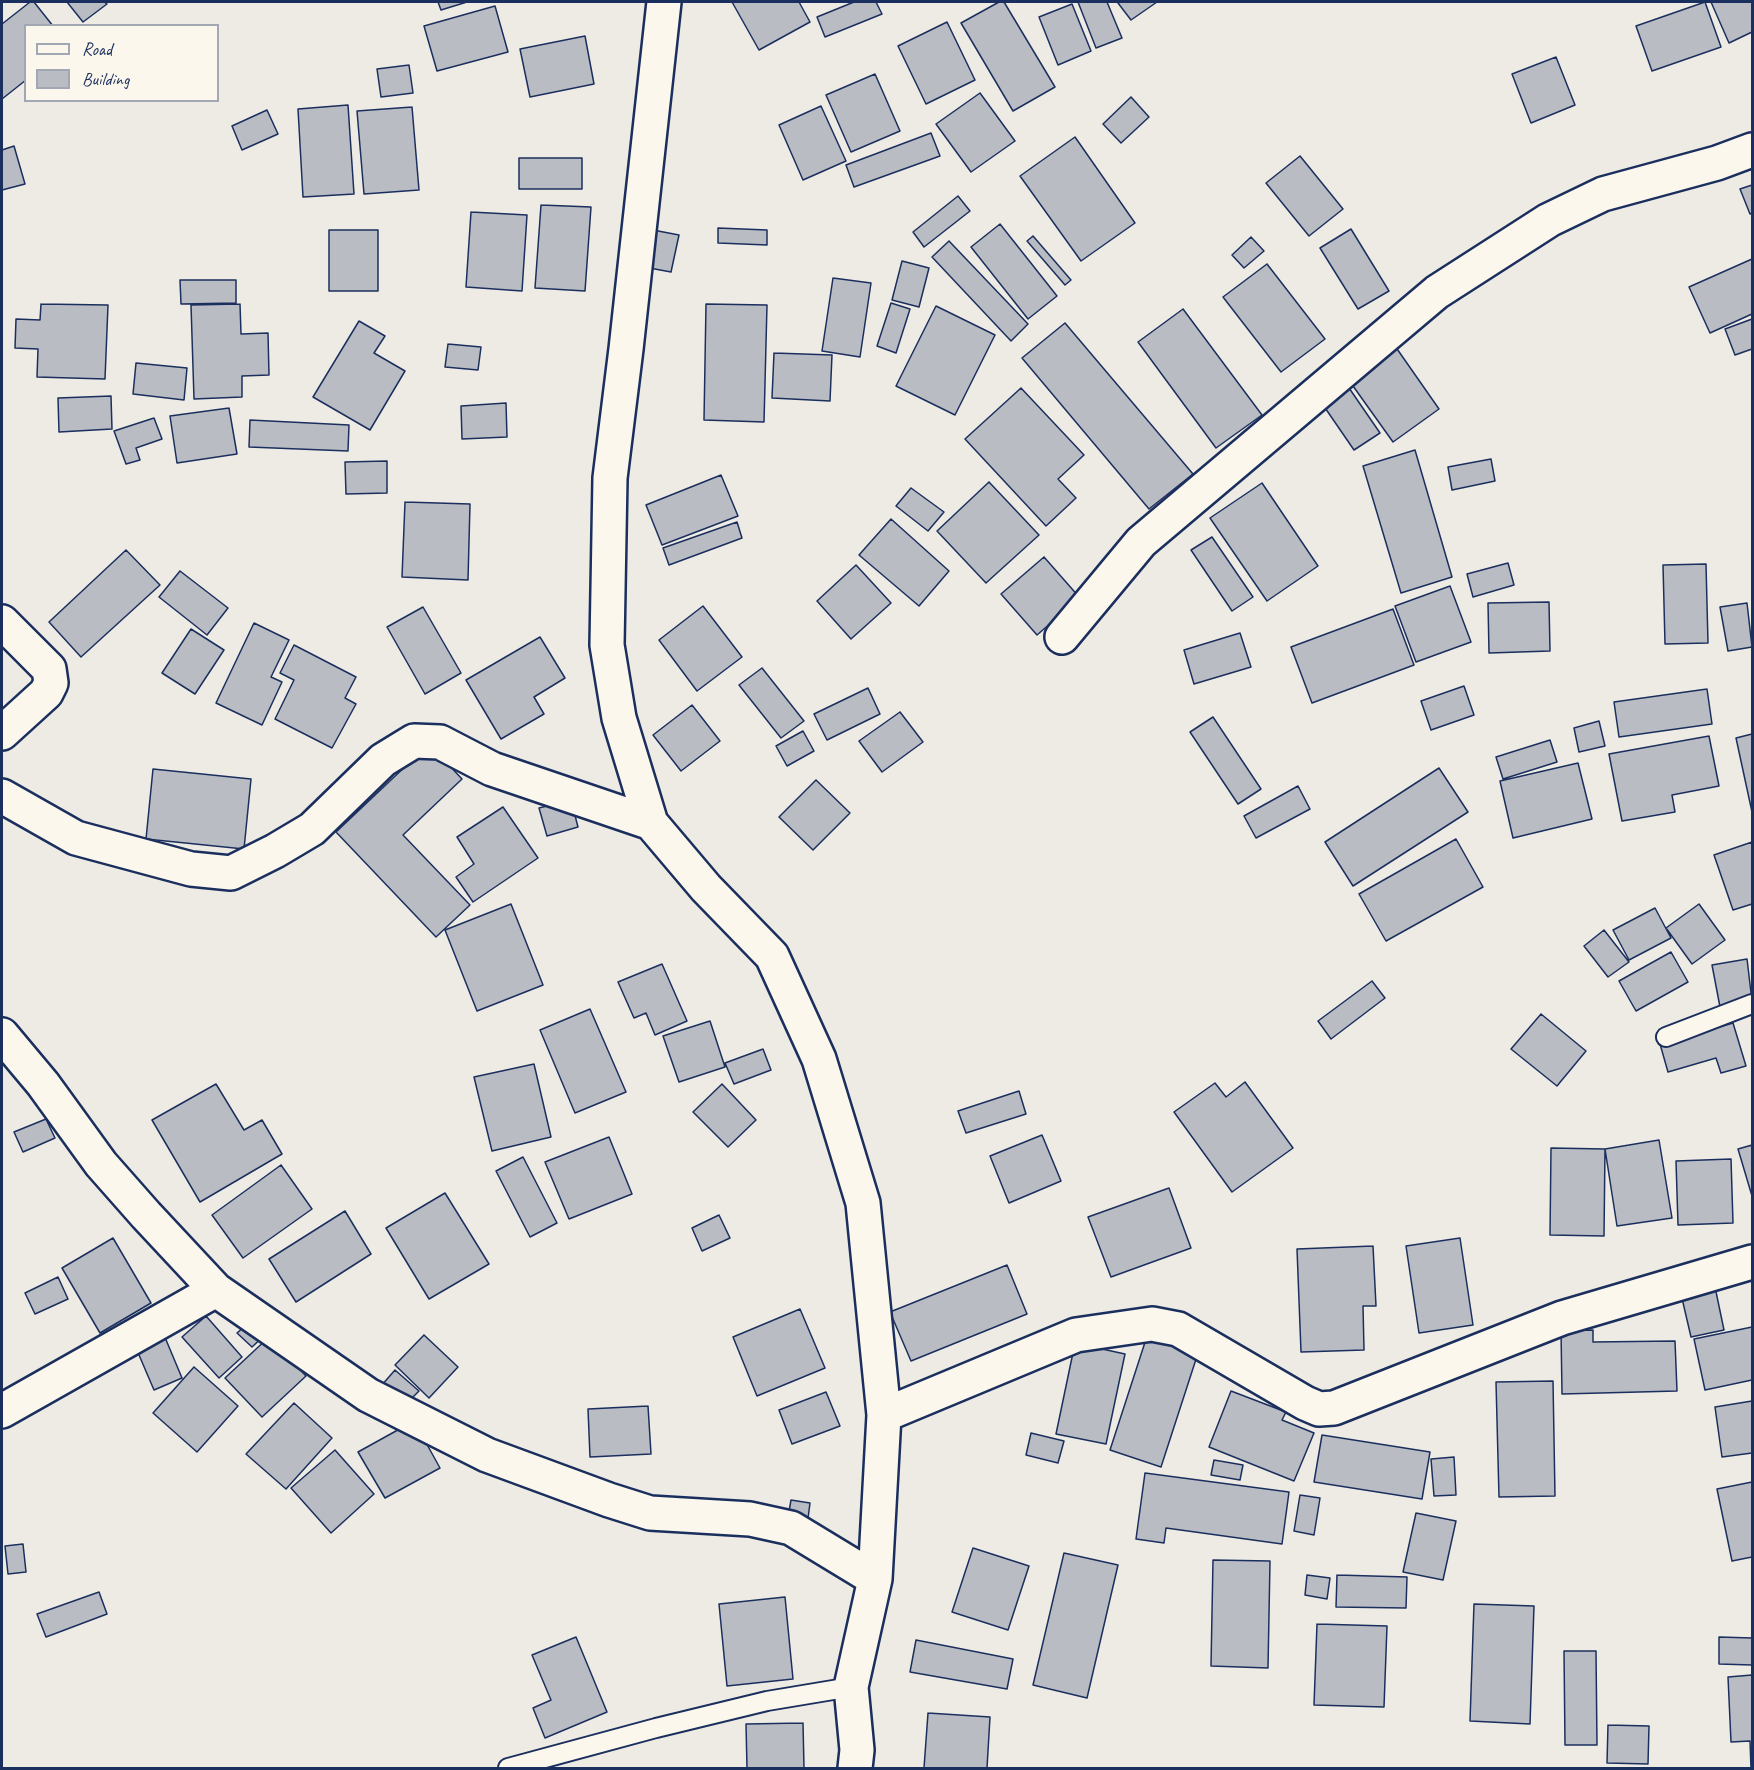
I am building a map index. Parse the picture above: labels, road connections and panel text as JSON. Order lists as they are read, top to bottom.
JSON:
{
  "legend": ["Road", "Building"]
}
